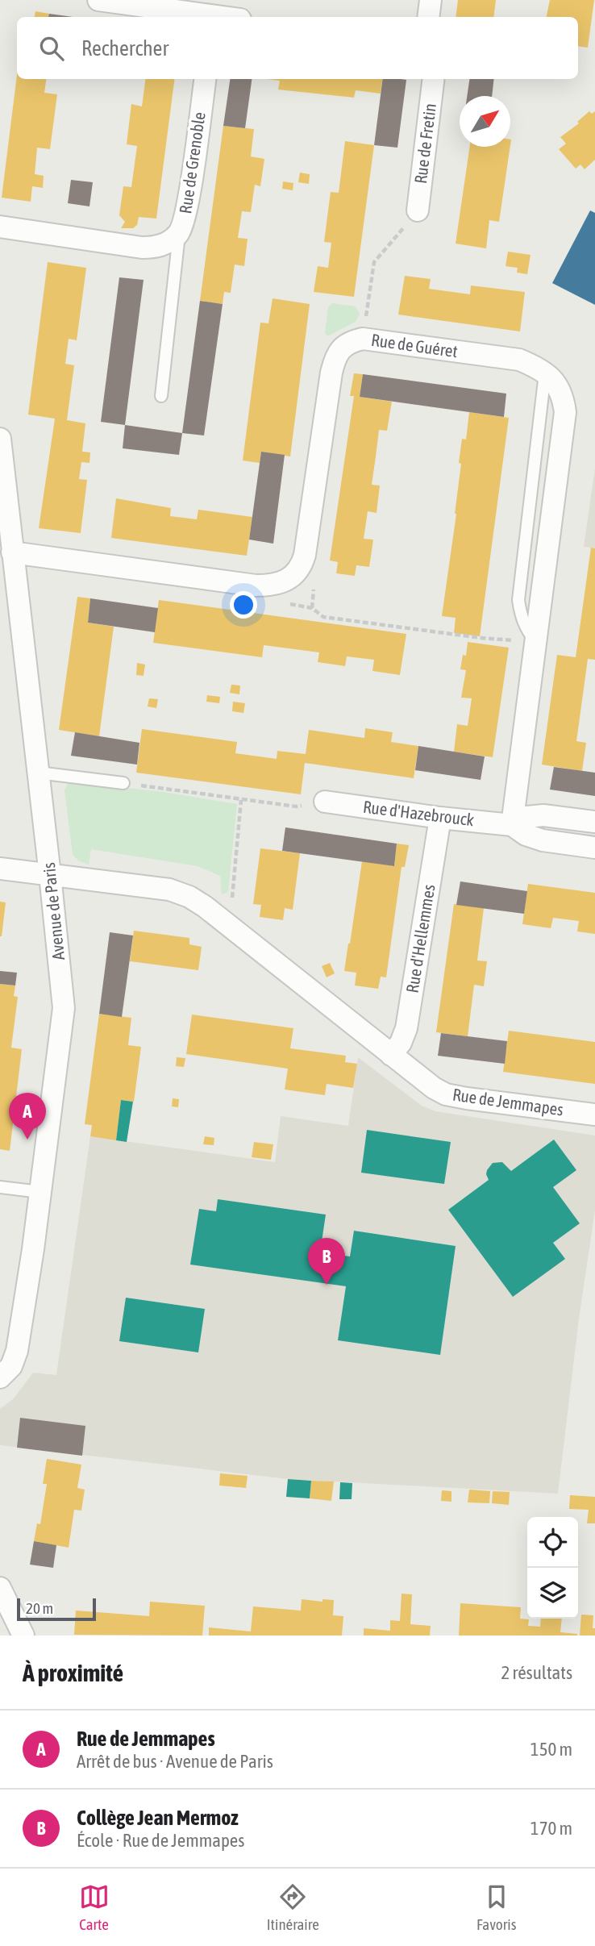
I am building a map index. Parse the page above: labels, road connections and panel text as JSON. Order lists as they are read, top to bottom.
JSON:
{
  "streets": {
    "street": [
      "Rue de Fretin",
      "Rue de Grenoble",
      "Rue de Guéret",
      "Rue d'Hazebrouck",
      "Avenue de Paris",
      "Rue d'Hellemmes",
      "Rue de Jemmapes"
    ]
  },
  "crossings": [
    ["Rue de Guéret", "Rue d'Hazebrouck"],
    ["Rue de Guéret", "Avenue de Paris"],
    ["Rue d'Hazebrouck", "Rue d'Hellemmes"],
    ["Avenue de Paris", "Rue de Jemmapes"],
    ["Rue d'Hellemmes", "Rue de Jemmapes"]
  ],
  "scale_bar": "20 m",
  "north": "top right",
  "page": {
    "search": "Rechercher",
    "pins": ["A", "B"],
    "scale": "20 m",
    "heading": ["À proximité", "2 résultats"],
    "list": [
      {
        "mark": "A",
        "name": "Rue de Jemmapes",
        "note": "Arrêt de bus · Avenue de Paris",
        "value": "150 m"
      },
      {
        "mark": "B",
        "name": "Collège Jean Mermoz",
        "note": "École · Rue de Jemmapes",
        "value": "170 m"
      }
    ],
    "nav": ["Carte", "Itinéraire", "Favoris"]
  }
}
